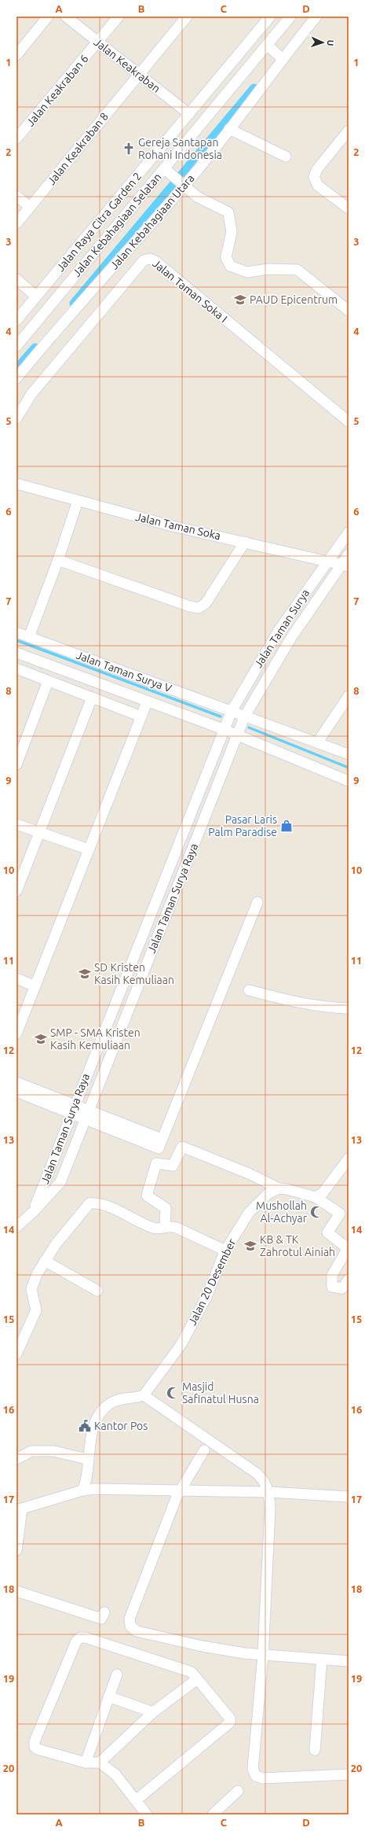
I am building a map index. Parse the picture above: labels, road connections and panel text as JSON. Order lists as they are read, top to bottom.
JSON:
{
  "streets": {
    "street": [
      "Jalan Keakraban",
      "Jalan Keakraban 6",
      "Jalan Keakraban 8",
      "Jalan Raya Citra Garden 2",
      "Jalan Kebahagiaan Utara",
      "Jalan Kebahagiaan Selatan",
      "Jalan Taman Soka I",
      "Jalan Taman Soka",
      "Jalan Taman Surya",
      "Jalan Taman Surya V",
      "Jalan Taman Surya Raya",
      "Jalan 20 Desember"
    ]
  },
  "crossings": [
    ["Jalan Keakraban", "Jalan Keakraban 6"],
    ["Jalan Keakraban", "Jalan Keakraban 8"],
    ["Jalan Keakraban", "Jalan Raya Citra Garden 2"],
    ["Jalan Taman Soka", "Jalan Taman Surya"],
    ["Jalan Taman Surya", "Jalan Taman Surya V"],
    ["Jalan Taman Surya", "Jalan Taman Surya Raya"],
    ["Jalan Taman Surya V", "Jalan Taman Surya Raya"]
  ],
  "places": {
    "church": ["Gereja Santapan Rohani Indonesia"],
    "school or university": [
      "PAUD Epicentrum",
      "SD Kristen Kasih Kemuliaan",
      "SMP - SMA Kristen Kasih Kemuliaan",
      "KB & TK Zahrotul Ainiah"
    ],
    "shop": ["Pasar Laris Palm Paradise"],
    "mosque": ["Mushollah Al-Achyar", "Masjid Safinatul Husna"],
    "public building": ["Kantor Pos"]
  },
  "north": "right",
  "grid": {
    "columns": [
      "A",
      "B",
      "C",
      "D"
    ],
    "rows": [
      "1",
      "2",
      "3",
      "4",
      "5",
      "6",
      "7",
      "8",
      "9",
      "10",
      "11",
      "12",
      "13",
      "14",
      "15",
      "16",
      "17",
      "18",
      "19",
      "20"
    ]
  }
}
